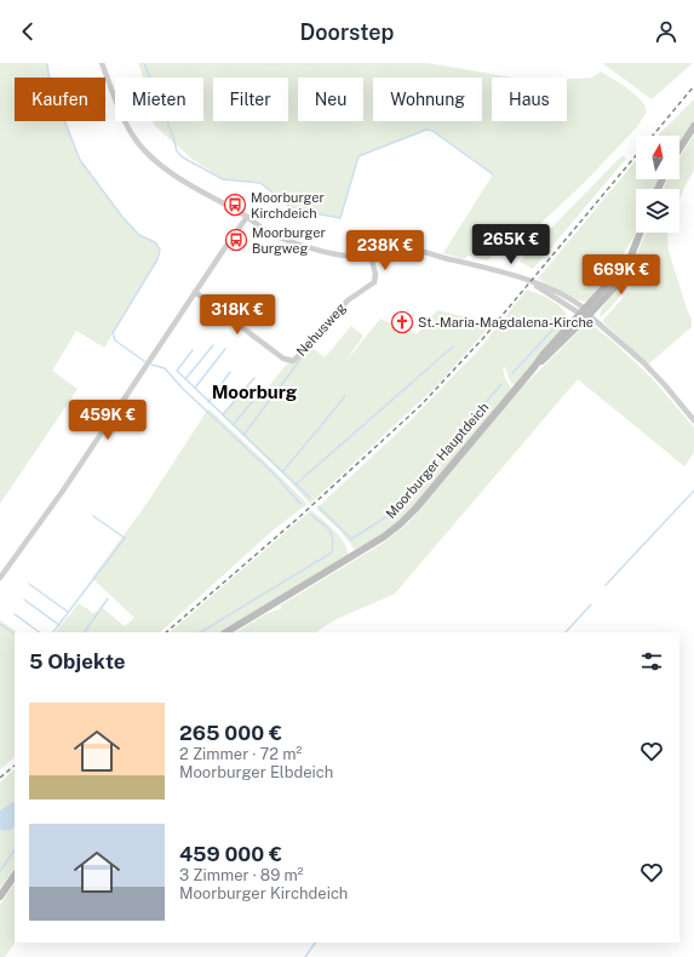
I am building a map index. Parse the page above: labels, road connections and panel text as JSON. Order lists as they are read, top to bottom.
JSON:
{
  "streets": {
    "main road": ["Moorburger Hauptdeich"],
    "street": ["Nehusweg"]
  },
  "districts": ["Moorburg"],
  "places": {
    "bus stop": ["Moorburger Kirchdeich", "Moorburger Burgweg"],
    "church": ["St.-Maria-Magdalena-Kirche"]
  },
  "north": "top",
  "page": {
    "header": "Doorstep",
    "chip": [
      "Kaufen",
      "Mieten",
      "Filter",
      "Neu",
      "Wohnung",
      "Haus"
    ],
    "price": [
      "265K €",
      "238K €",
      "669K €",
      "318K €",
      "459K €"
    ],
    "heading": "5 Objekte",
    "list": [
      {
        "name": "265 000 €",
        "note": "2 Zimmer · 72 m² · Moorburger Elbdeich"
      },
      {
        "name": "459 000 €",
        "note": "3 Zimmer · 89 m² · Moorburger Kirchdeich"
      }
    ]
  }
}
